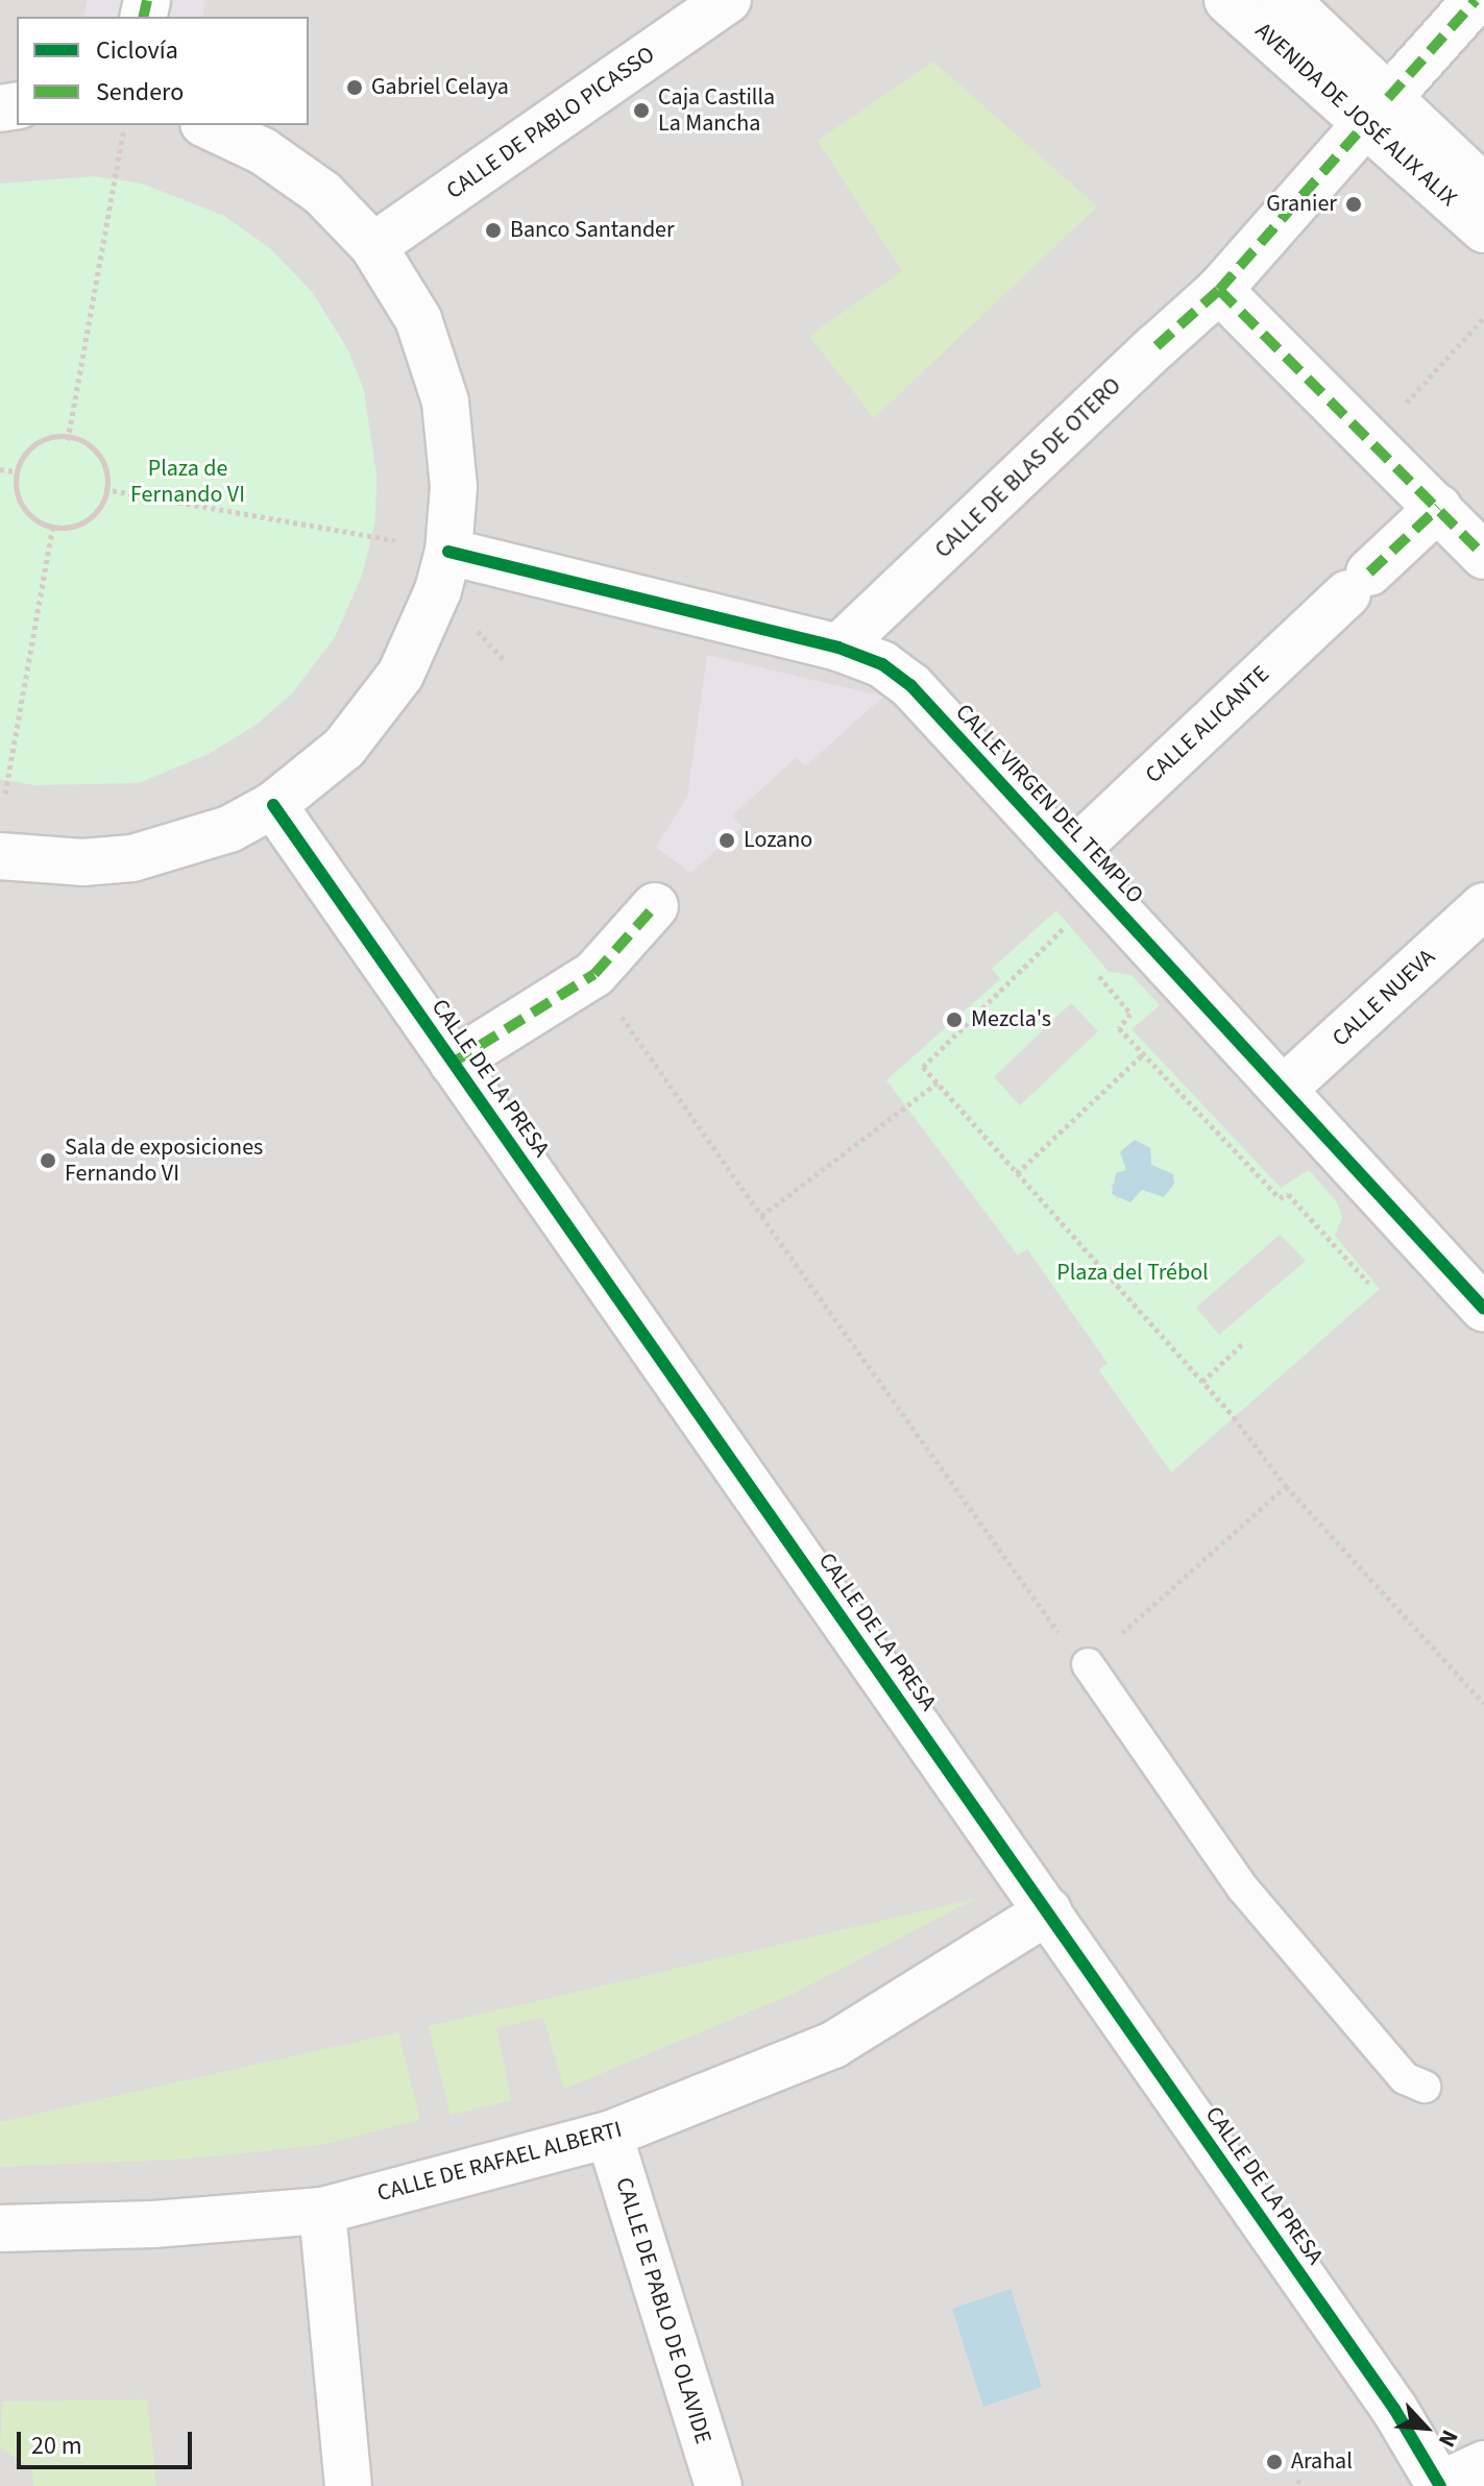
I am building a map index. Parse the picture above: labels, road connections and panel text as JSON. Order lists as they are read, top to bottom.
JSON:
{
  "streets": {
    "street": [
      "AVENIDA DE JOSÉ ALIX ALIX",
      "CALLE DE PABLO PICASSO",
      "CALLE DE BLAS DE OTERO",
      "CALLE ALICANTE",
      "CALLE VIRGEN DEL TEMPLO",
      "CALLE NUEVA",
      "CALLE DE LA PRESA",
      "CALLE DE RAFAEL ALBERTI",
      "CALLE DE PABLO DE OLAVIDE"
    ]
  },
  "crossings": [
    ["AVENIDA DE JOSÉ ALIX ALIX", "CALLE DE BLAS DE OTERO"],
    ["CALLE DE BLAS DE OTERO", "CALLE VIRGEN DEL TEMPLO"],
    ["CALLE ALICANTE", "CALLE VIRGEN DEL TEMPLO"],
    ["CALLE VIRGEN DEL TEMPLO", "CALLE NUEVA"],
    ["CALLE DE LA PRESA", "CALLE DE RAFAEL ALBERTI"],
    ["CALLE DE RAFAEL ALBERTI", "CALLE DE PABLO DE OLAVIDE"]
  ],
  "parks": ["Plaza de Fernando VI", "Plaza del Trébol"],
  "places": [
    "Gabriel Celaya",
    "Caja Castilla La Mancha",
    "Granier",
    "Banco Santander",
    "Lozano",
    "Mezcla's",
    "Sala de exposiciones Fernando VI",
    "Arahal"
  ],
  "legend": ["Ciclovía", "Sendero"],
  "scale_bar": "20 m",
  "north": "bottom right"
}
